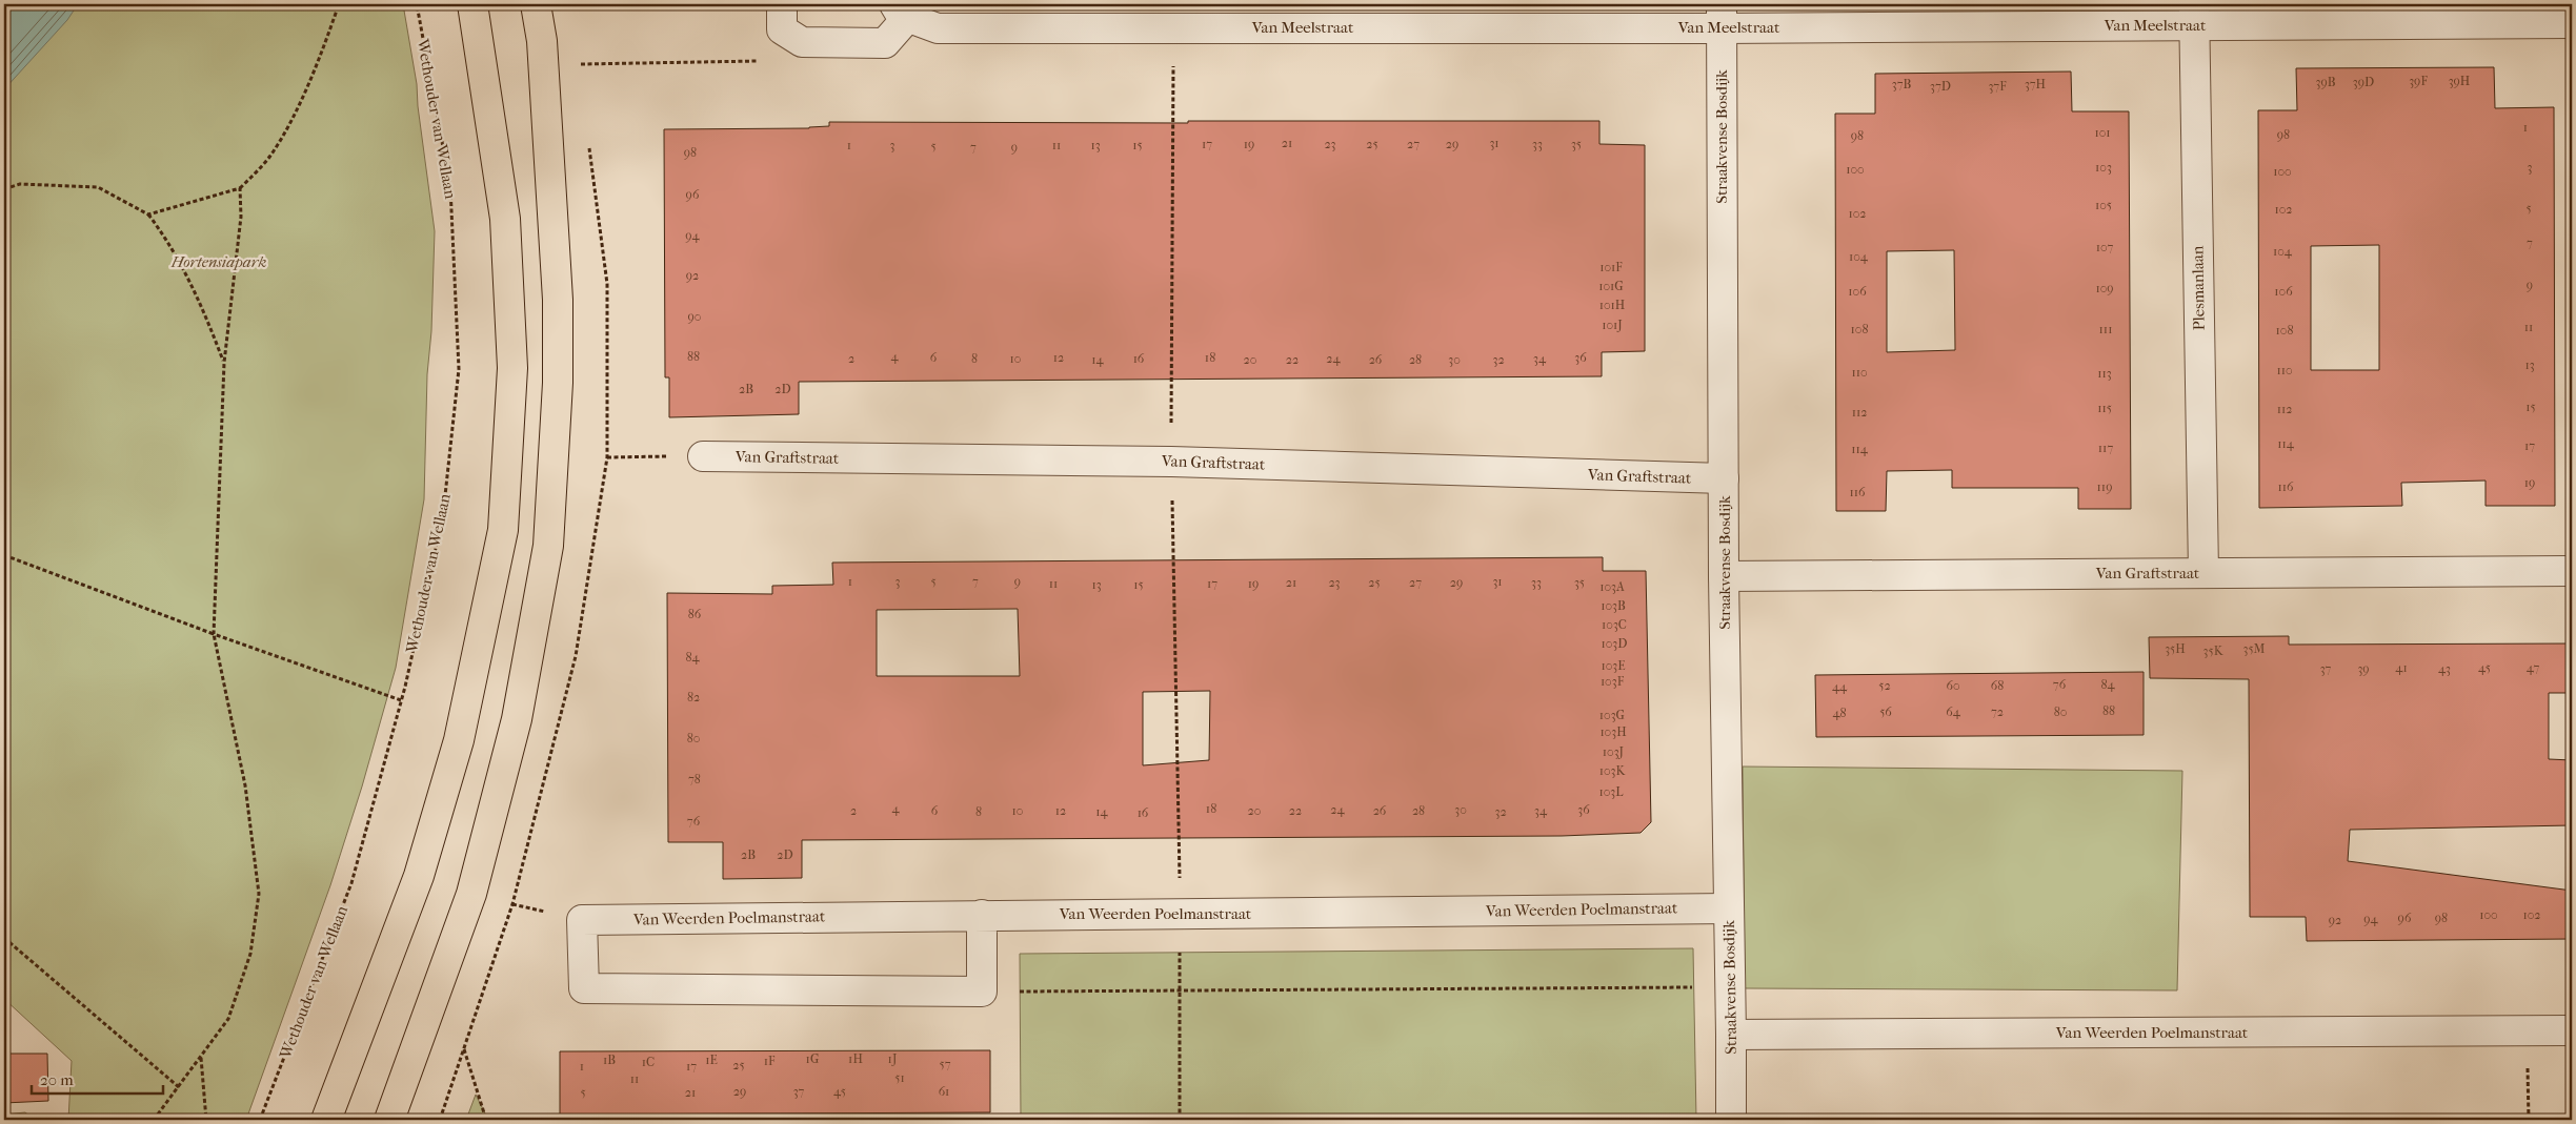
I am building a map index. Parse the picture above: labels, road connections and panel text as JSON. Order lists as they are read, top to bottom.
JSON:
{
  "streets": {
    "street": [
      "Van Meelstraat",
      "Straakvense Bosdijk",
      "Plesmanlaan",
      "Van Graftstraat",
      "Van Weerden Poelmanstraat"
    ],
    "path": ["Wethouder van Wellaan"]
  },
  "crossings": [
    ["Van Meelstraat", "Straakvense Bosdijk"],
    ["Van Meelstraat", "Plesmanlaan"],
    ["Straakvense Bosdijk", "Van Graftstraat"],
    ["Straakvense Bosdijk", "Van Weerden Poelmanstraat"],
    ["Plesmanlaan", "Van Graftstraat"]
  ],
  "parks": ["Hortensiapark"],
  "house_numbers": [
    "39F",
    "39H",
    "39B",
    "39D",
    "37B",
    "37H",
    "37D",
    "37F",
    "1",
    "101",
    "98",
    "98",
    "21",
    "31",
    "17",
    "19",
    "23",
    "25",
    "27",
    "29",
    "33",
    "35",
    "1",
    "3",
    "11",
    "13",
    "15",
    "5",
    "7",
    "9",
    "98",
    "103",
    "3",
    "100",
    "100",
    "96",
    "105",
    "5",
    "102",
    "102",
    "94",
    "7",
    "107",
    "104",
    "104",
    "101F",
    "92",
    "9",
    "101G",
    "109",
    "106",
    "106",
    "101H",
    "90",
    "101J",
    "11",
    "108",
    "111",
    "108",
    "88",
    "4",
    "6",
    "12",
    "18",
    "36",
    "2",
    "8",
    "10",
    "16",
    "24",
    "34",
    "14",
    "20",
    "22",
    "26",
    "28",
    "30",
    "32",
    "13",
    "110",
    "110",
    "113",
    "2B",
    "2D",
    "15",
    "115",
    "112",
    "112",
    "114",
    "17",
    "117",
    "114",
    "19",
    "119",
    "116",
    "116",
    "1",
    "3",
    "5",
    "7",
    "9",
    "31",
    "21",
    "23",
    "25",
    "27",
    "29",
    "33",
    "35",
    "11",
    "17",
    "19",
    "13",
    "15",
    "103A",
    "103B",
    "86",
    "103C",
    "103D",
    "35H",
    "35M",
    "35K",
    "84",
    "103E",
    "41",
    "45",
    "47",
    "37",
    "39",
    "43",
    "103F",
    "76",
    "84",
    "52",
    "60",
    "68",
    "44",
    "82",
    "88",
    "56",
    "64",
    "72",
    "80",
    "48",
    "103G",
    "103H",
    "80",
    "103J",
    "103K",
    "78",
    "103L",
    "4",
    "18",
    "24",
    "30",
    "36",
    "2",
    "6",
    "10",
    "12",
    "20",
    "22",
    "26",
    "28",
    "34",
    "8",
    "14",
    "32",
    "16",
    "76",
    "2B",
    "2D",
    "100",
    "102",
    "96",
    "98",
    "94",
    "92",
    "1G",
    "1H",
    "1J",
    "1B",
    "1E",
    "1F",
    "1C",
    "57",
    "25",
    "1",
    "17",
    "51",
    "11",
    "29",
    "37",
    "45",
    "61",
    "5",
    "21"
  ],
  "scale_bar": "20 m"
}
